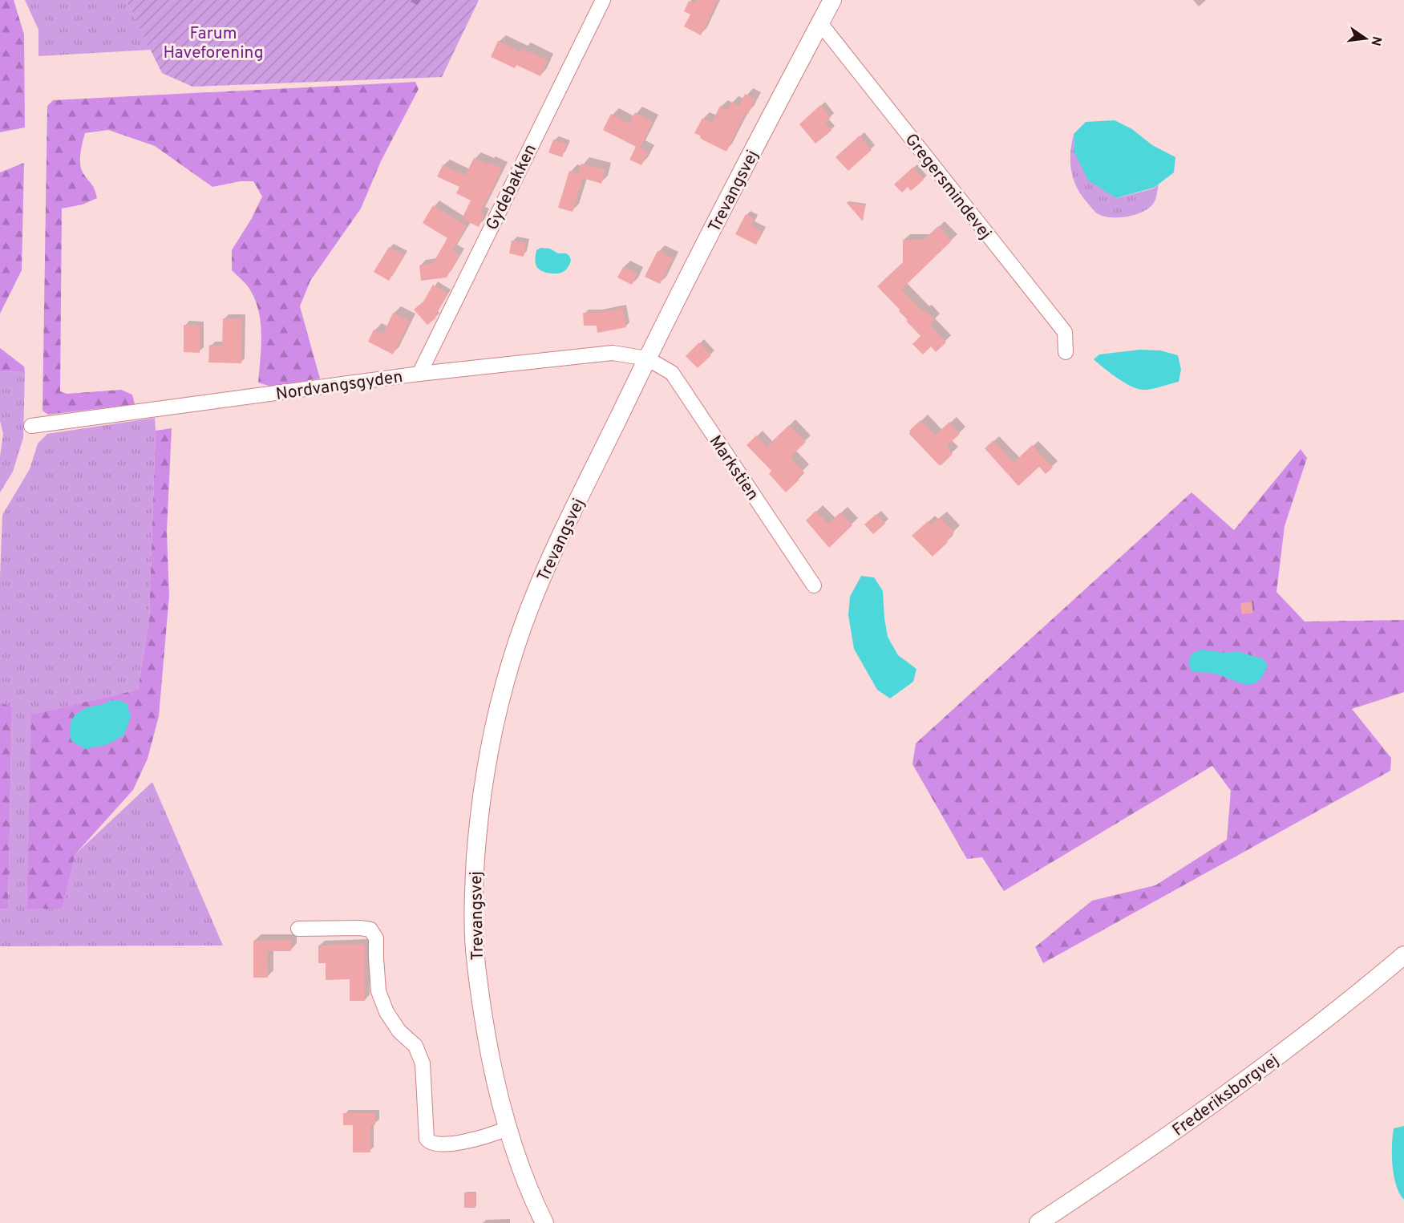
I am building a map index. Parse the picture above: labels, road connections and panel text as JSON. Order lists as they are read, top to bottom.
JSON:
{
  "streets": {
    "street": [
      "Gregersmindevej",
      "Gydebakken",
      "Trevangsvej",
      "Nordvangsgyden",
      "Markstien",
      "Frederiksborgvej"
    ]
  },
  "crossings": [
    ["Gregersmindevej", "Trevangsvej"],
    ["Gydebakken", "Nordvangsgyden"],
    ["Trevangsvej", "Nordvangsgyden"],
    ["Trevangsvej", "Markstien"],
    ["Nordvangsgyden", "Markstien"]
  ],
  "parks": ["Farum Haveforening"],
  "north": "right"
}
